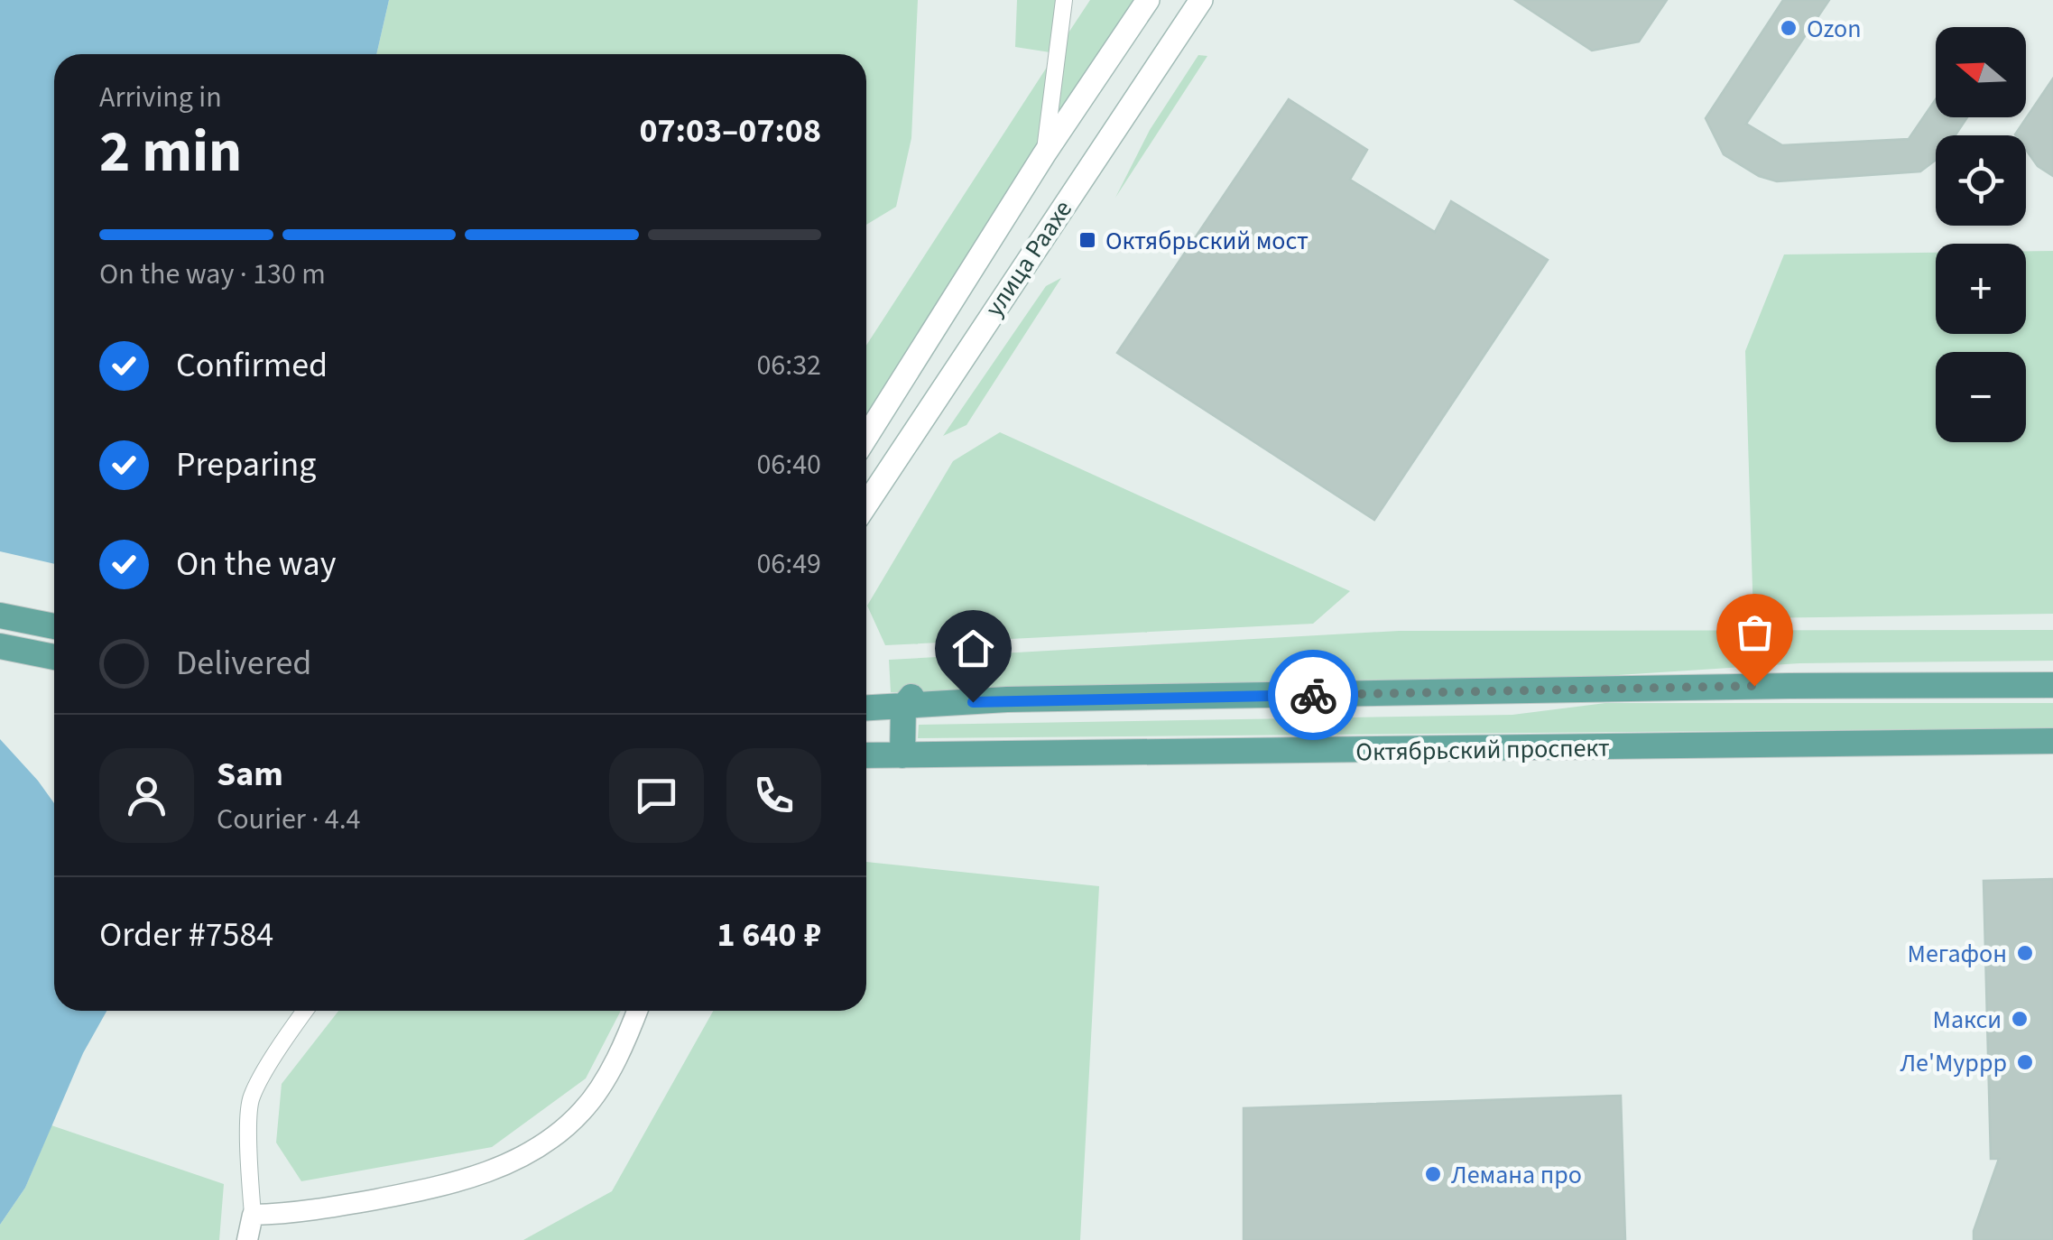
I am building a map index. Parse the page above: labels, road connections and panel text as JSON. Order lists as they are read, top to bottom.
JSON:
{
  "streets": {
    "main road": ["улица Раахе", "Октябрьский проспект"]
  },
  "places": {
    "other": [
      "Ozon",
      "Мегафон",
      "Макси",
      "Ле'Муррр",
      "Лемана про"
    ],
    "transit": ["Октябрьский мост"]
  },
  "north": "left",
  "page": {
    "map_buttons": ["+", "−"],
    "heading": ["2 min", "Arriving in", "07:03–07:08"],
    "panel": [
      "Sam",
      "Courier · 4.4",
      "Order #7584",
      "1 640 ₽"
    ],
    "bar": "On the way · 130 m",
    "list": [
      ["Confirmed", "06:32"],
      ["Preparing", "06:40"],
      ["On the way", "06:49"],
      "Delivered"
    ]
  }
}
